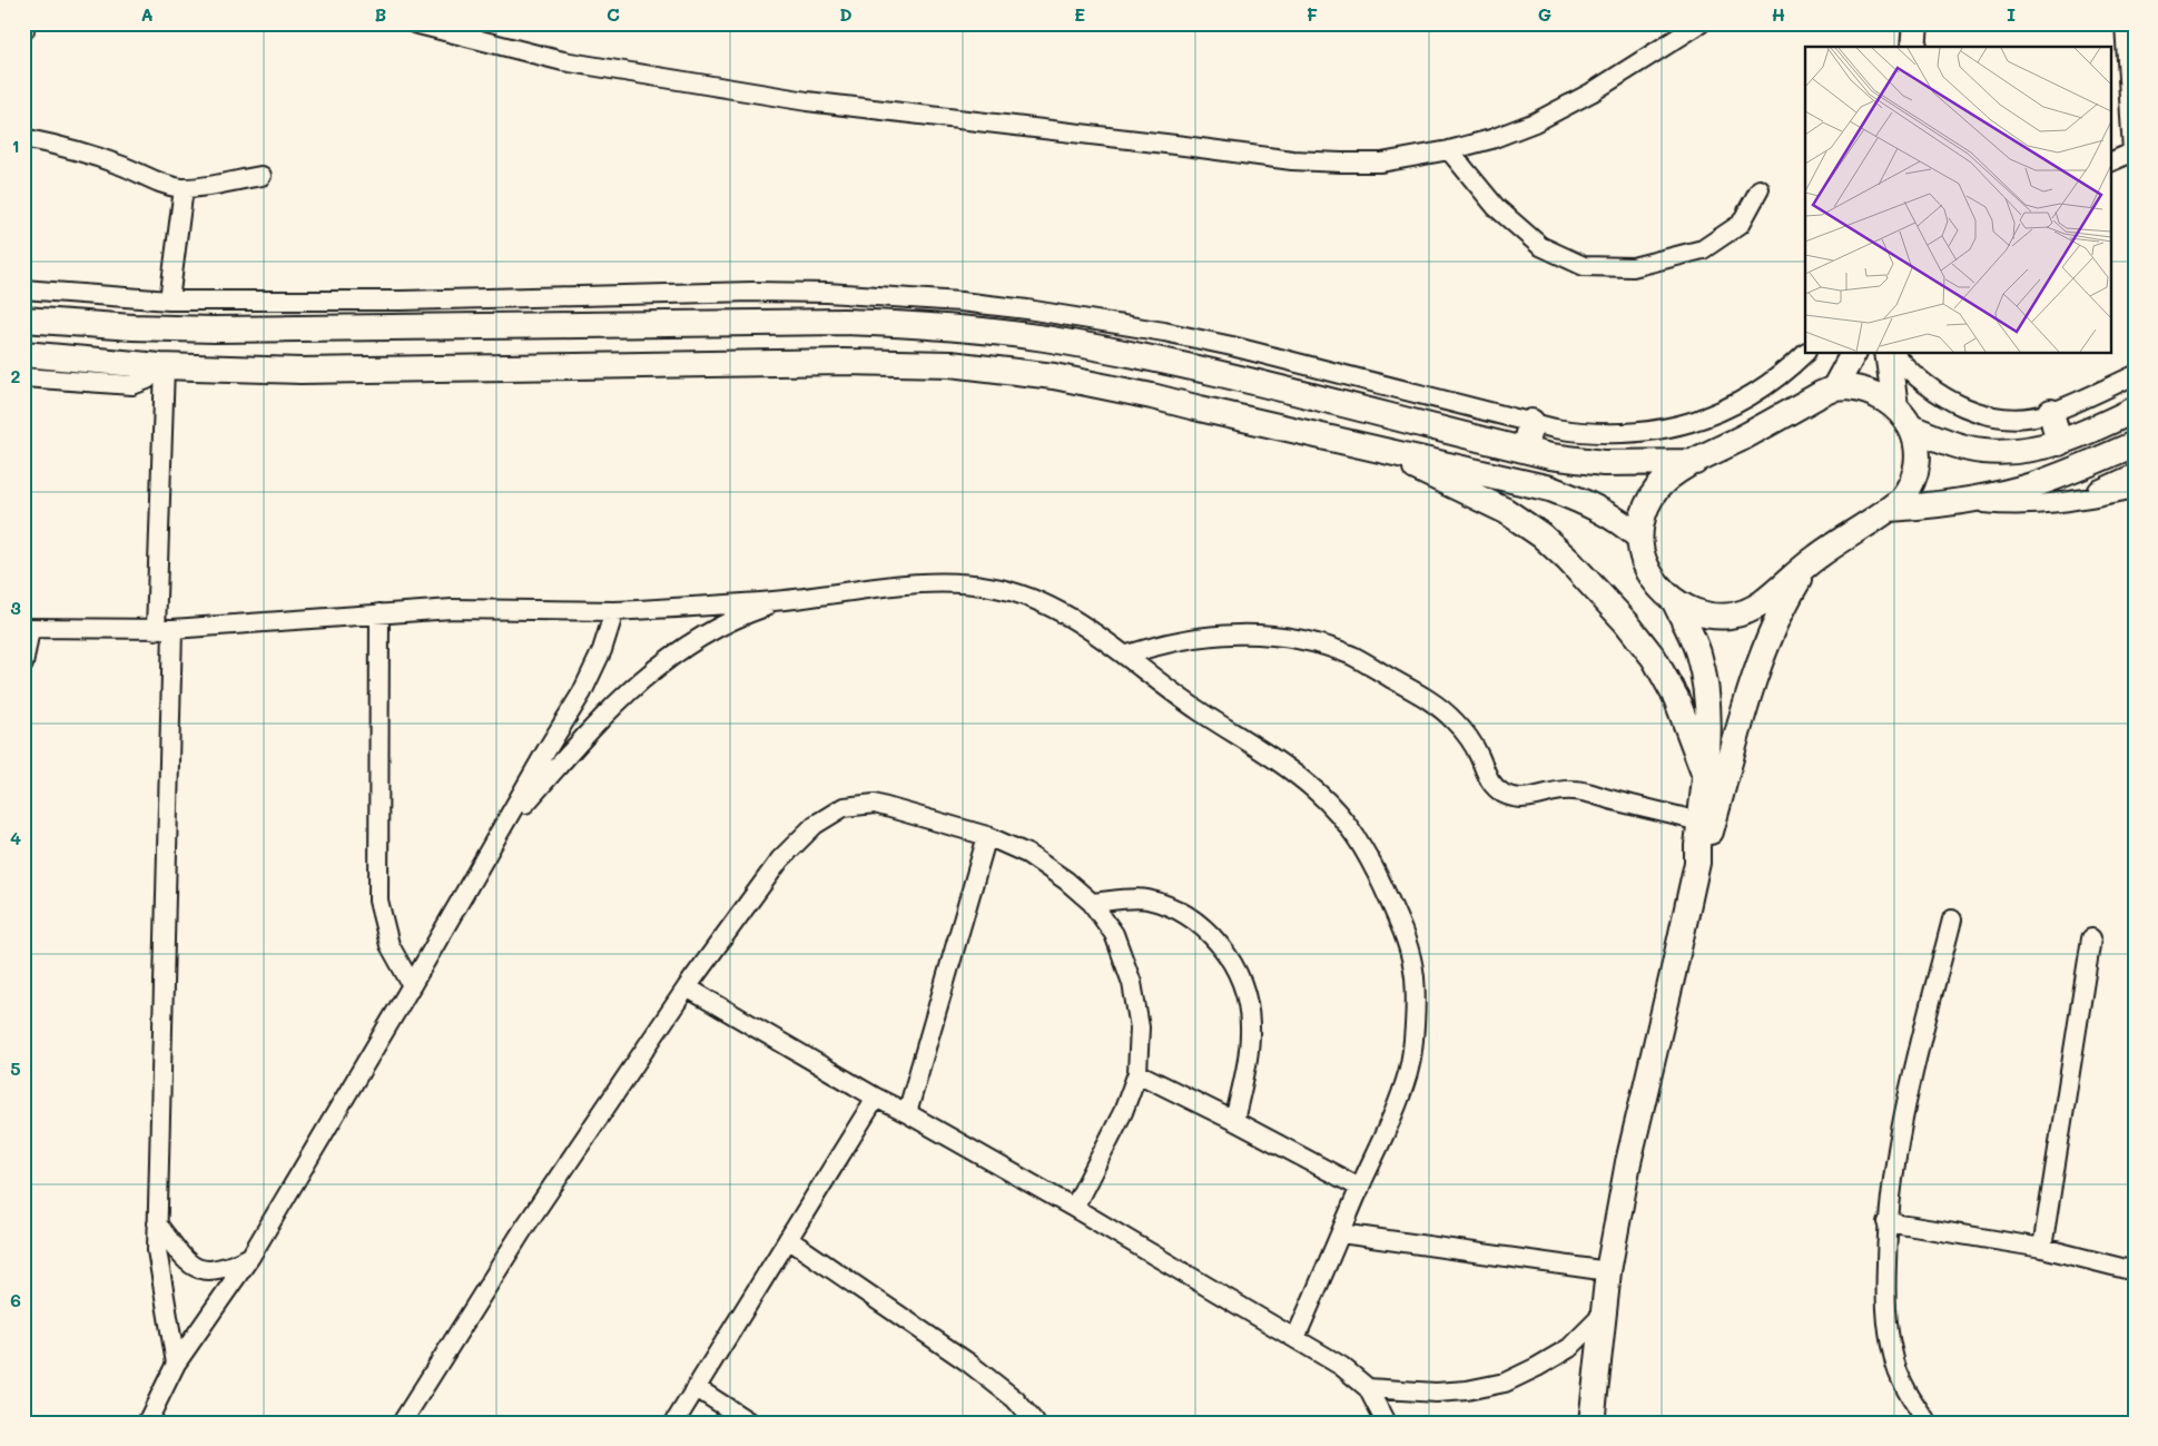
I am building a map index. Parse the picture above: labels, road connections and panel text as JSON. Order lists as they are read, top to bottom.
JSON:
{
  "grid": {
    "columns": [
      "A",
      "B",
      "C",
      "D",
      "E",
      "F",
      "G",
      "H",
      "I"
    ],
    "rows": [
      "1",
      "2",
      "3",
      "4",
      "5",
      "6"
    ]
  }
}
